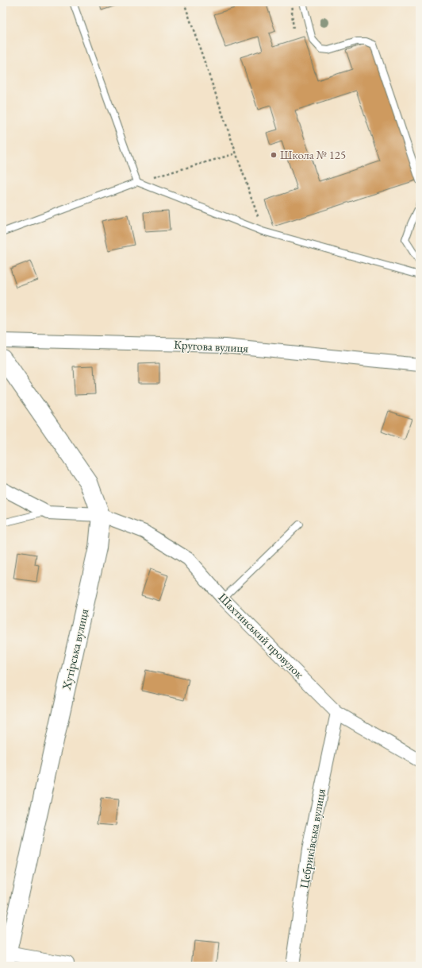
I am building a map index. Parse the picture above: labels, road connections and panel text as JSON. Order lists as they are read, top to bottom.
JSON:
{
  "streets": {
    "main road": ["Хутірська вулиця"],
    "street": ["Кругова вулиця", "Шахтинський провулок", "Цебриківська вулиця"]
  },
  "crossings": [
    ["Шахтинський провулок", "Хутірська вулиця"],
    ["Шахтинський провулок", "Цебриківська вулиця"]
  ],
  "places": ["Школа № 125"]
}
